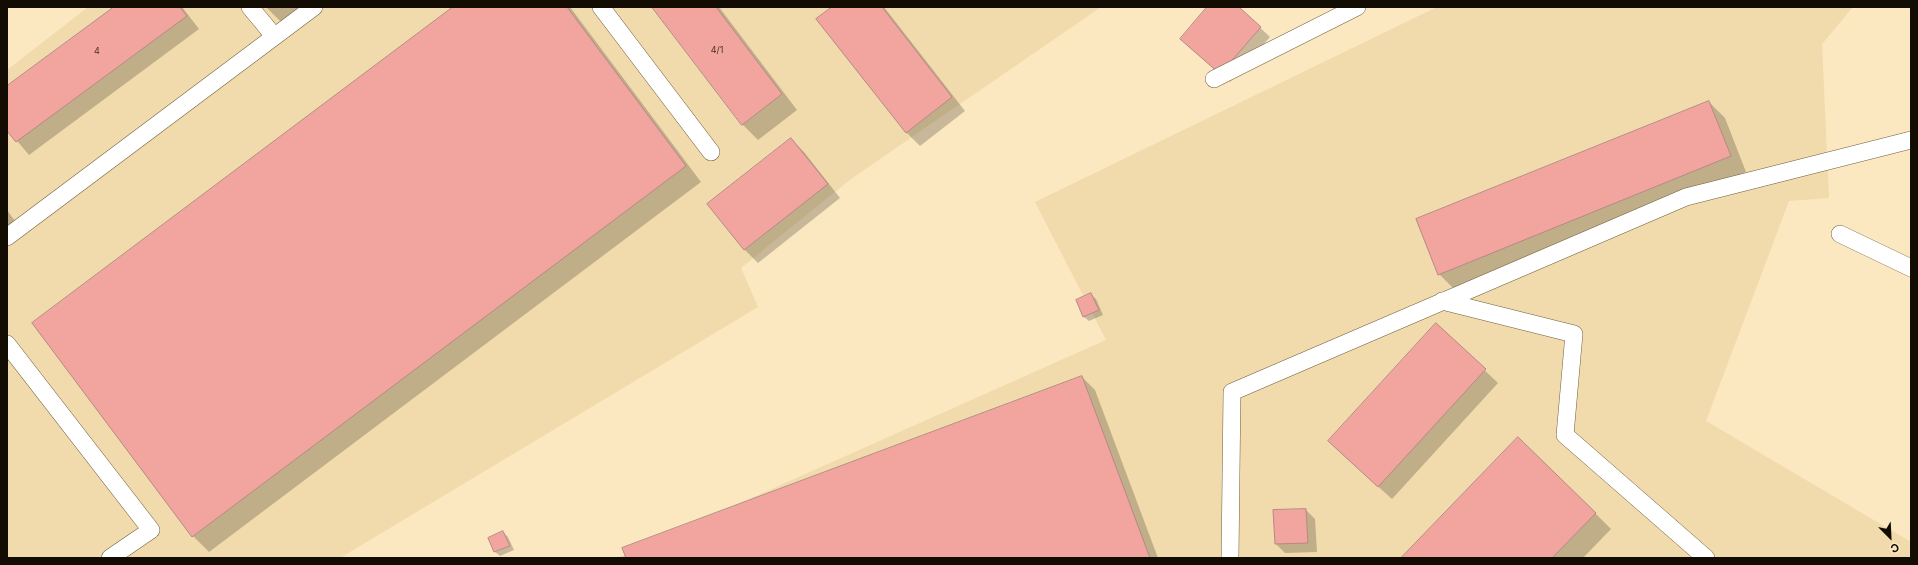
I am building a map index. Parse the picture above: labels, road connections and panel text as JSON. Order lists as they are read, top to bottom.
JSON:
{
  "house_numbers": ["4/1", "4"],
  "north": "bottom right"
}
